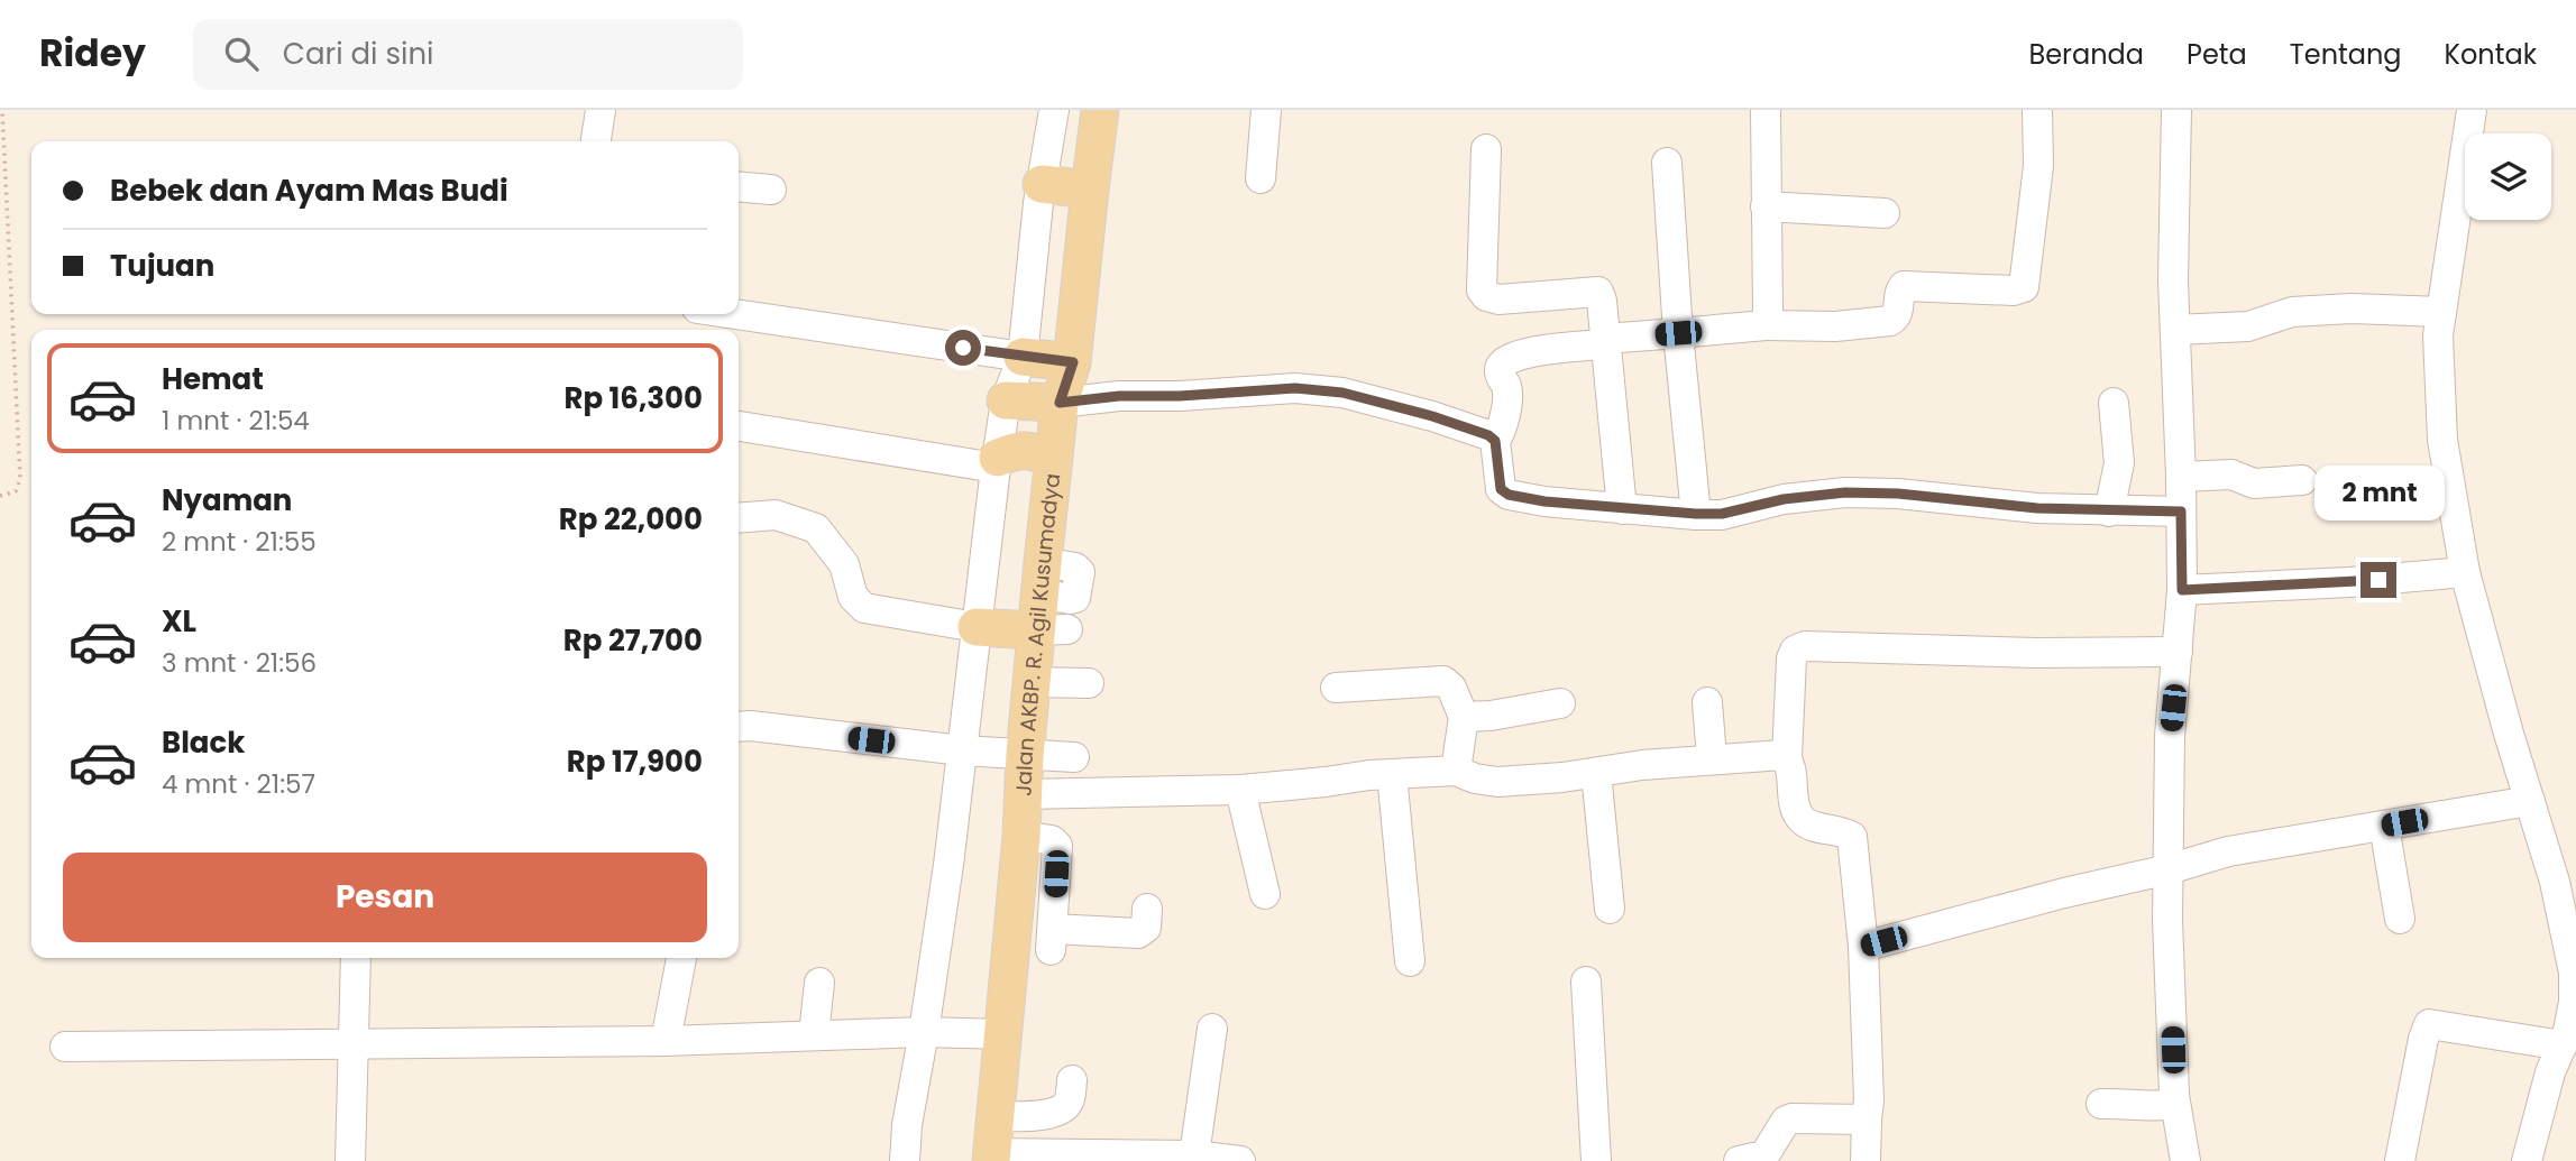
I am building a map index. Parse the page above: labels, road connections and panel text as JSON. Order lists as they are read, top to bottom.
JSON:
{
  "streets": {
    "main road": ["Jalan AKBP. R. Agil Kusumadya"]
  },
  "page": {
    "header": "Ridey",
    "search": "Cari di sini",
    "nav": [
      "Beranda",
      "Peta",
      "Tentang",
      "Kontak"
    ],
    "banner": ["Bebek dan Ayam Mas Budi", "Tujuan"],
    "list": [
      {
        "name": "Hemat",
        "note": "1 mnt · 21:54",
        "value": "Rp 16,300"
      },
      {
        "name": "Nyaman",
        "note": "2 mnt · 21:55",
        "value": "Rp 22,000"
      },
      {
        "name": "XL",
        "note": "3 mnt · 21:56",
        "value": "Rp 27,700"
      },
      {
        "name": "Black",
        "note": "4 mnt · 21:57",
        "value": "Rp 17,900"
      }
    ],
    "bubble": "2 mnt",
    "buttons": "Pesan"
  }
}
